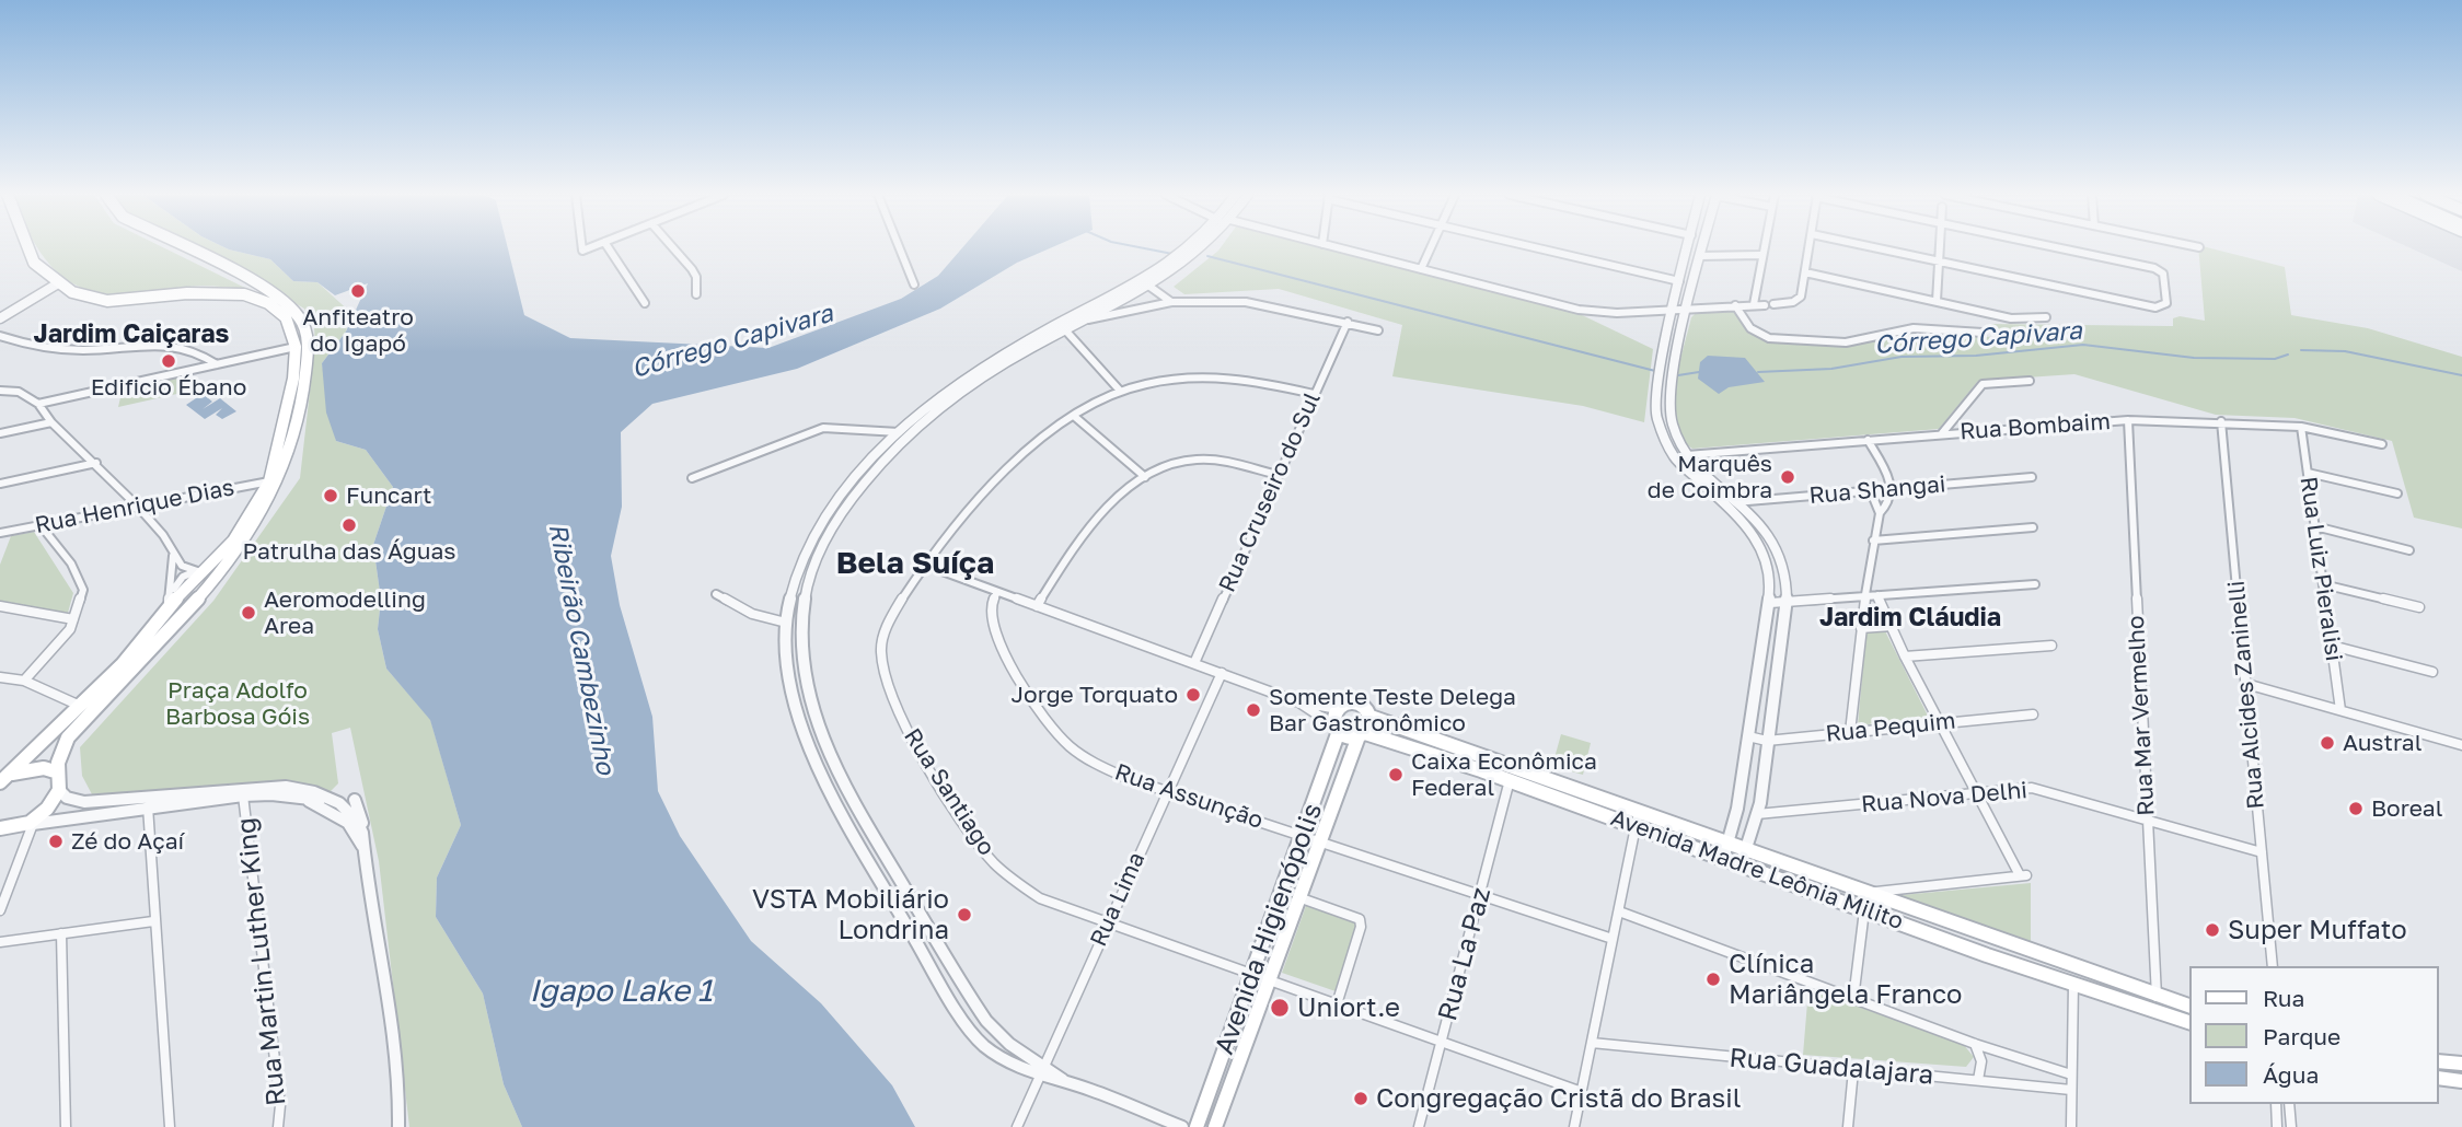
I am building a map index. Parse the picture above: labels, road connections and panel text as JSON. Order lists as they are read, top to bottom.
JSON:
{
  "streets": {
    "main road": ["Avenida Madre Leônia Milito", "Avenida Higienópolis"],
    "street": [
      "Rua Bombaim",
      "Rua Shangai",
      "Rua Cruseiro do Sul",
      "Rua Henrique Dias",
      "Rua Luiz Pieralisi",
      "Rua Alcides Zaninelli",
      "Rua Mar Vermelho",
      "Rua Pequim",
      "Rua Santiago",
      "Rua Assunção",
      "Rua Nova Delhi",
      "Rua Lima",
      "Rua La Paz",
      "Rua Martin Luther King",
      "Rua Guadalajara"
    ]
  },
  "crossings": [
    ["Rua Bombaim", "Rua Luiz Pieralisi"],
    ["Rua Bombaim", "Rua Alcides Zaninelli"],
    ["Rua Bombaim", "Rua Mar Vermelho"],
    ["Rua Cruseiro do Sul", "Rua Santiago"],
    ["Rua Alcides Zaninelli", "Rua Nova Delhi"],
    ["Rua Mar Vermelho", "Rua Nova Delhi"],
    ["Rua Mar Vermelho", "Avenida Madre Leônia Milito"],
    ["Rua Santiago", "Rua Lima"],
    ["Rua Santiago", "Avenida Higienópolis"],
    ["Rua Santiago", "Rua La Paz"],
    ["Rua Assunção", "Rua Lima"],
    ["Rua Assunção", "Avenida Higienópolis"],
    ["Rua Assunção", "Rua La Paz"],
    ["Avenida Madre Leônia Milito", "Avenida Higienópolis"],
    ["Avenida Madre Leônia Milito", "Rua La Paz"]
  ],
  "districts": ["Jardim Caiçaras", "Bela Suíça", "Jardim Cláudia"],
  "water": ["Córrego Capivara", "Ribeirão Cambezinho", "Igapo Lake 1"],
  "parks": ["Praça Adolfo Barbosa Góis"],
  "places": [
    "Anfiteatro do Igapó",
    "Edificio Ébano",
    "Marquês de Coimbra",
    "Funcart",
    "Patrulha das Águas",
    "Aeromodelling Area",
    "Jorge Torquato",
    "Somente Teste Delega Bar Gastronômico",
    "Austral",
    "Caixa Econômica Federal",
    "Boreal",
    "Zé do Açaí",
    "VSTA Mobiliário Londrina",
    "Super Muffato",
    "Clínica Mariângela Franco",
    "Uniort.e",
    "Congregação Cristã do Brasil"
  ],
  "legend": ["Rua", "Parque", "Água"]
}
